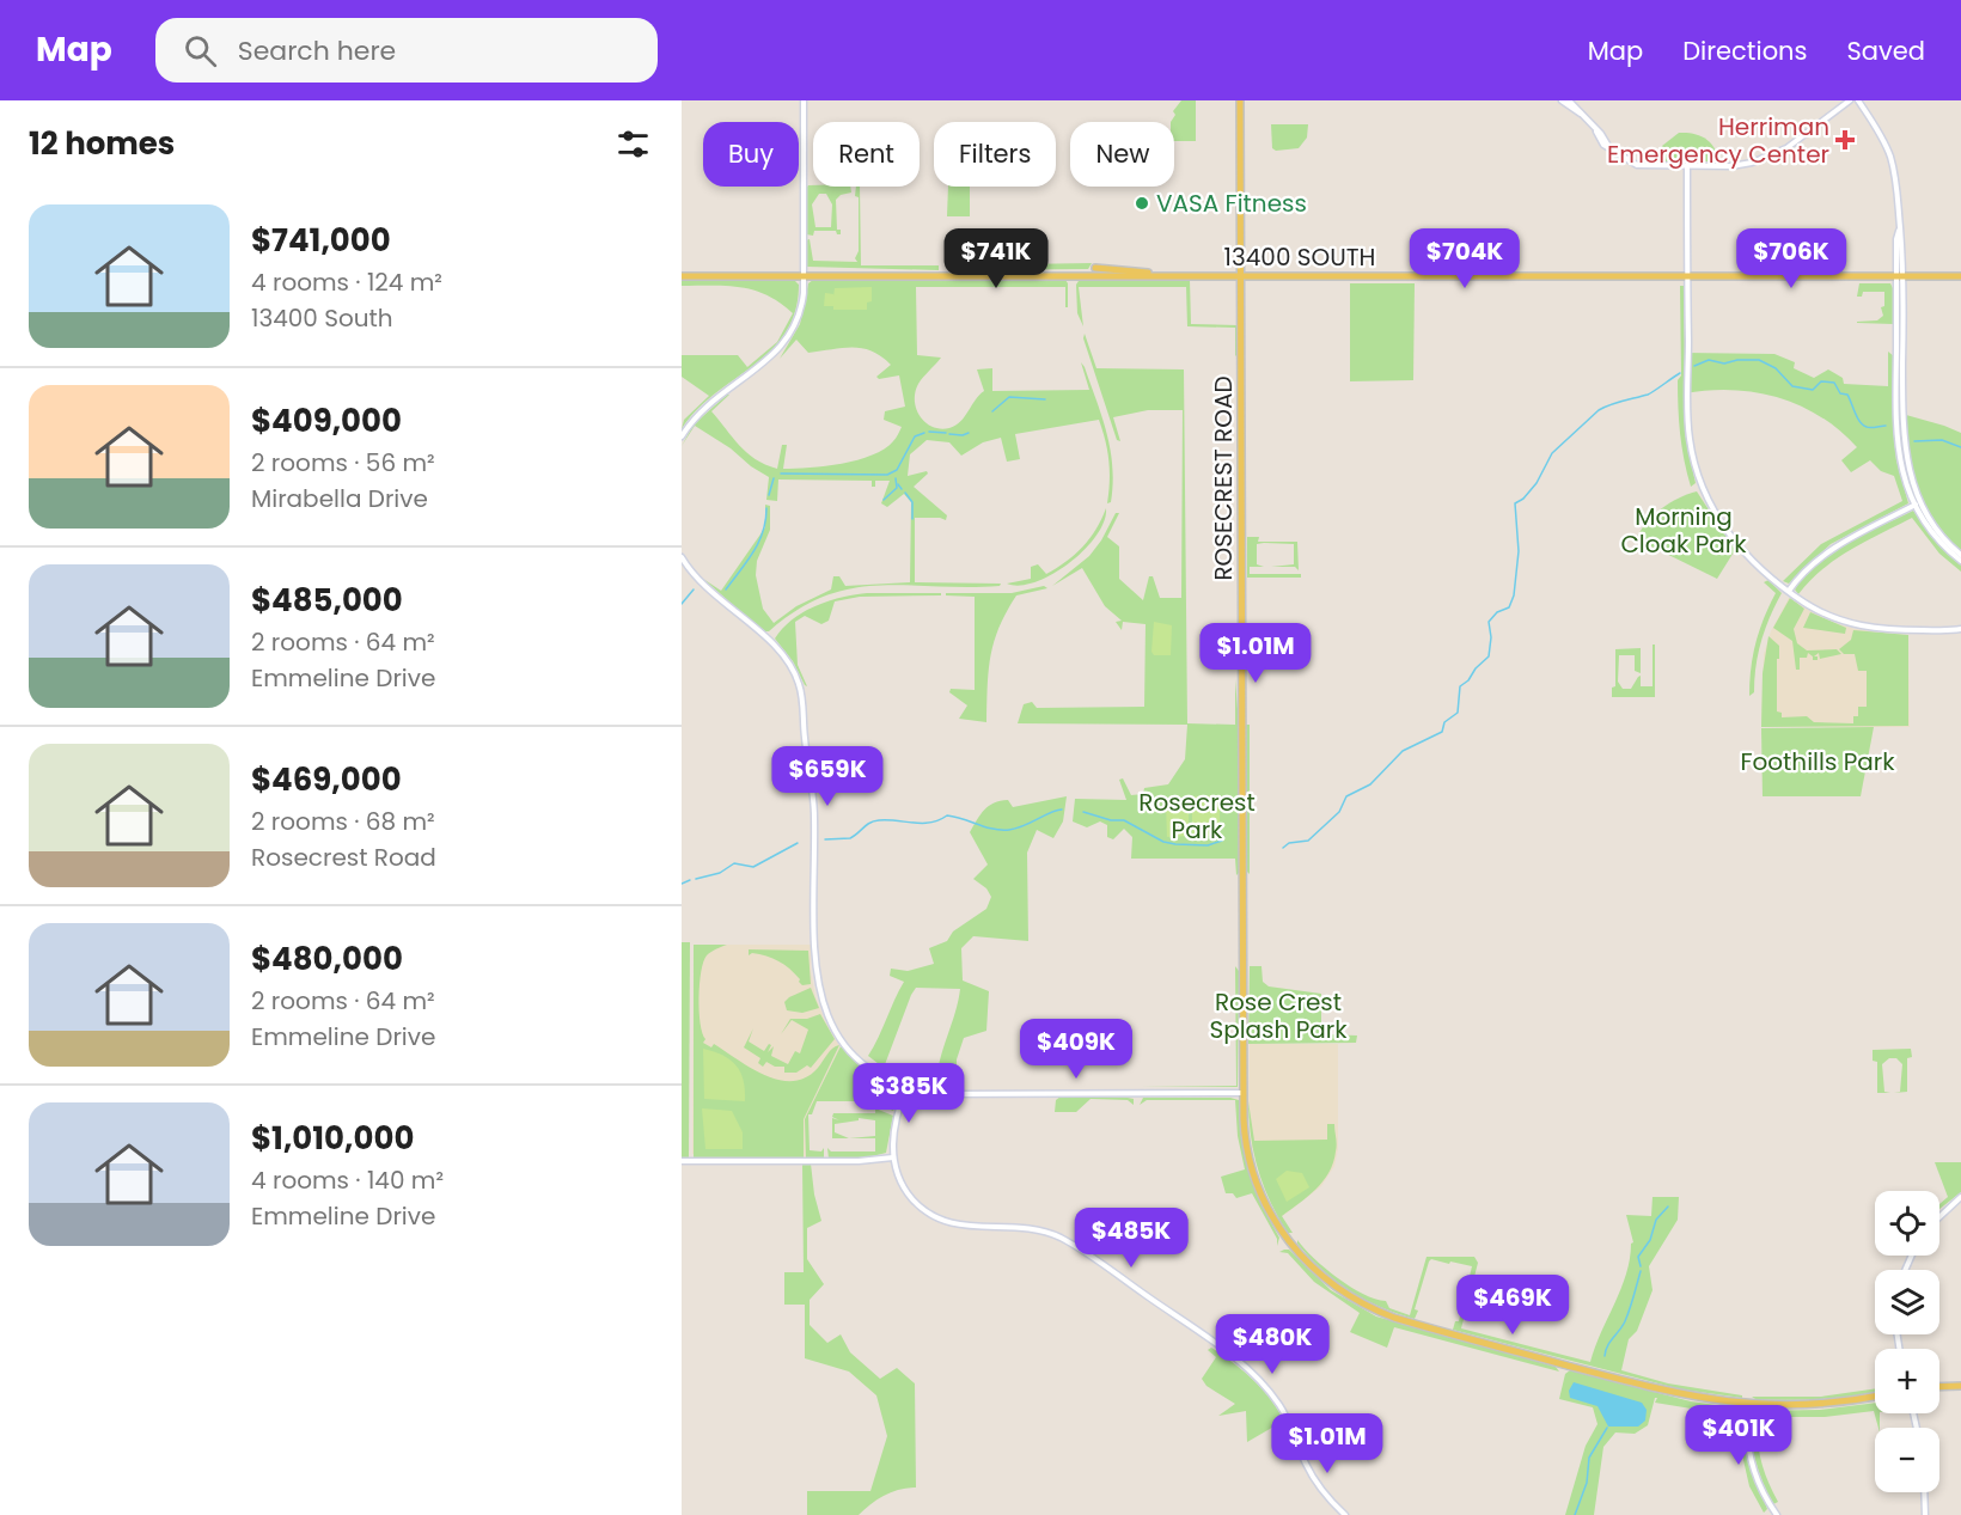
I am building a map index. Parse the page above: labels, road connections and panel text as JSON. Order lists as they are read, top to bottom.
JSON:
{
  "streets": {
    "main road": ["13400 SOUTH", "ROSECREST ROAD"]
  },
  "crossings": [
    ["13400 SOUTH", "ROSECREST ROAD"]
  ],
  "parks": [
    "Morning Cloak Park",
    "Foothills Park",
    "Rosecrest Park",
    "Rose Crest Splash Park"
  ],
  "places": {
    "health": ["Herriman Emergency Center"],
    "other": ["VASA Fitness"]
  },
  "page": {
    "header": "Map",
    "search": "Search here",
    "nav": ["Map", "Directions", "Saved"],
    "heading": "12 homes",
    "chip": [
      "Buy",
      "Rent",
      "Filters",
      "New"
    ],
    "list": [
      {
        "name": "$741,000",
        "note": "4 rooms · 124 m² · 13400 South"
      },
      {
        "name": "$409,000",
        "note": "2 rooms · 56 m² · Mirabella Drive"
      },
      {
        "name": "$485,000",
        "note": "2 rooms · 64 m² · Emmeline Drive"
      },
      {
        "name": "$469,000",
        "note": "2 rooms · 68 m² · Rosecrest Road"
      },
      {
        "name": "$480,000",
        "note": "2 rooms · 64 m² · Emmeline Drive"
      },
      {
        "name": "$1,010,000",
        "note": "4 rooms · 140 m² · Emmeline Drive"
      }
    ],
    "price": [
      "$741K",
      "$704K",
      "$706K",
      "$1.01M",
      "$659K",
      "$409K",
      "$385K",
      "$485K",
      "$469K",
      "$480K",
      "$401K",
      "$1.01M"
    ],
    "map_buttons": ["+", "−"]
  }
}
